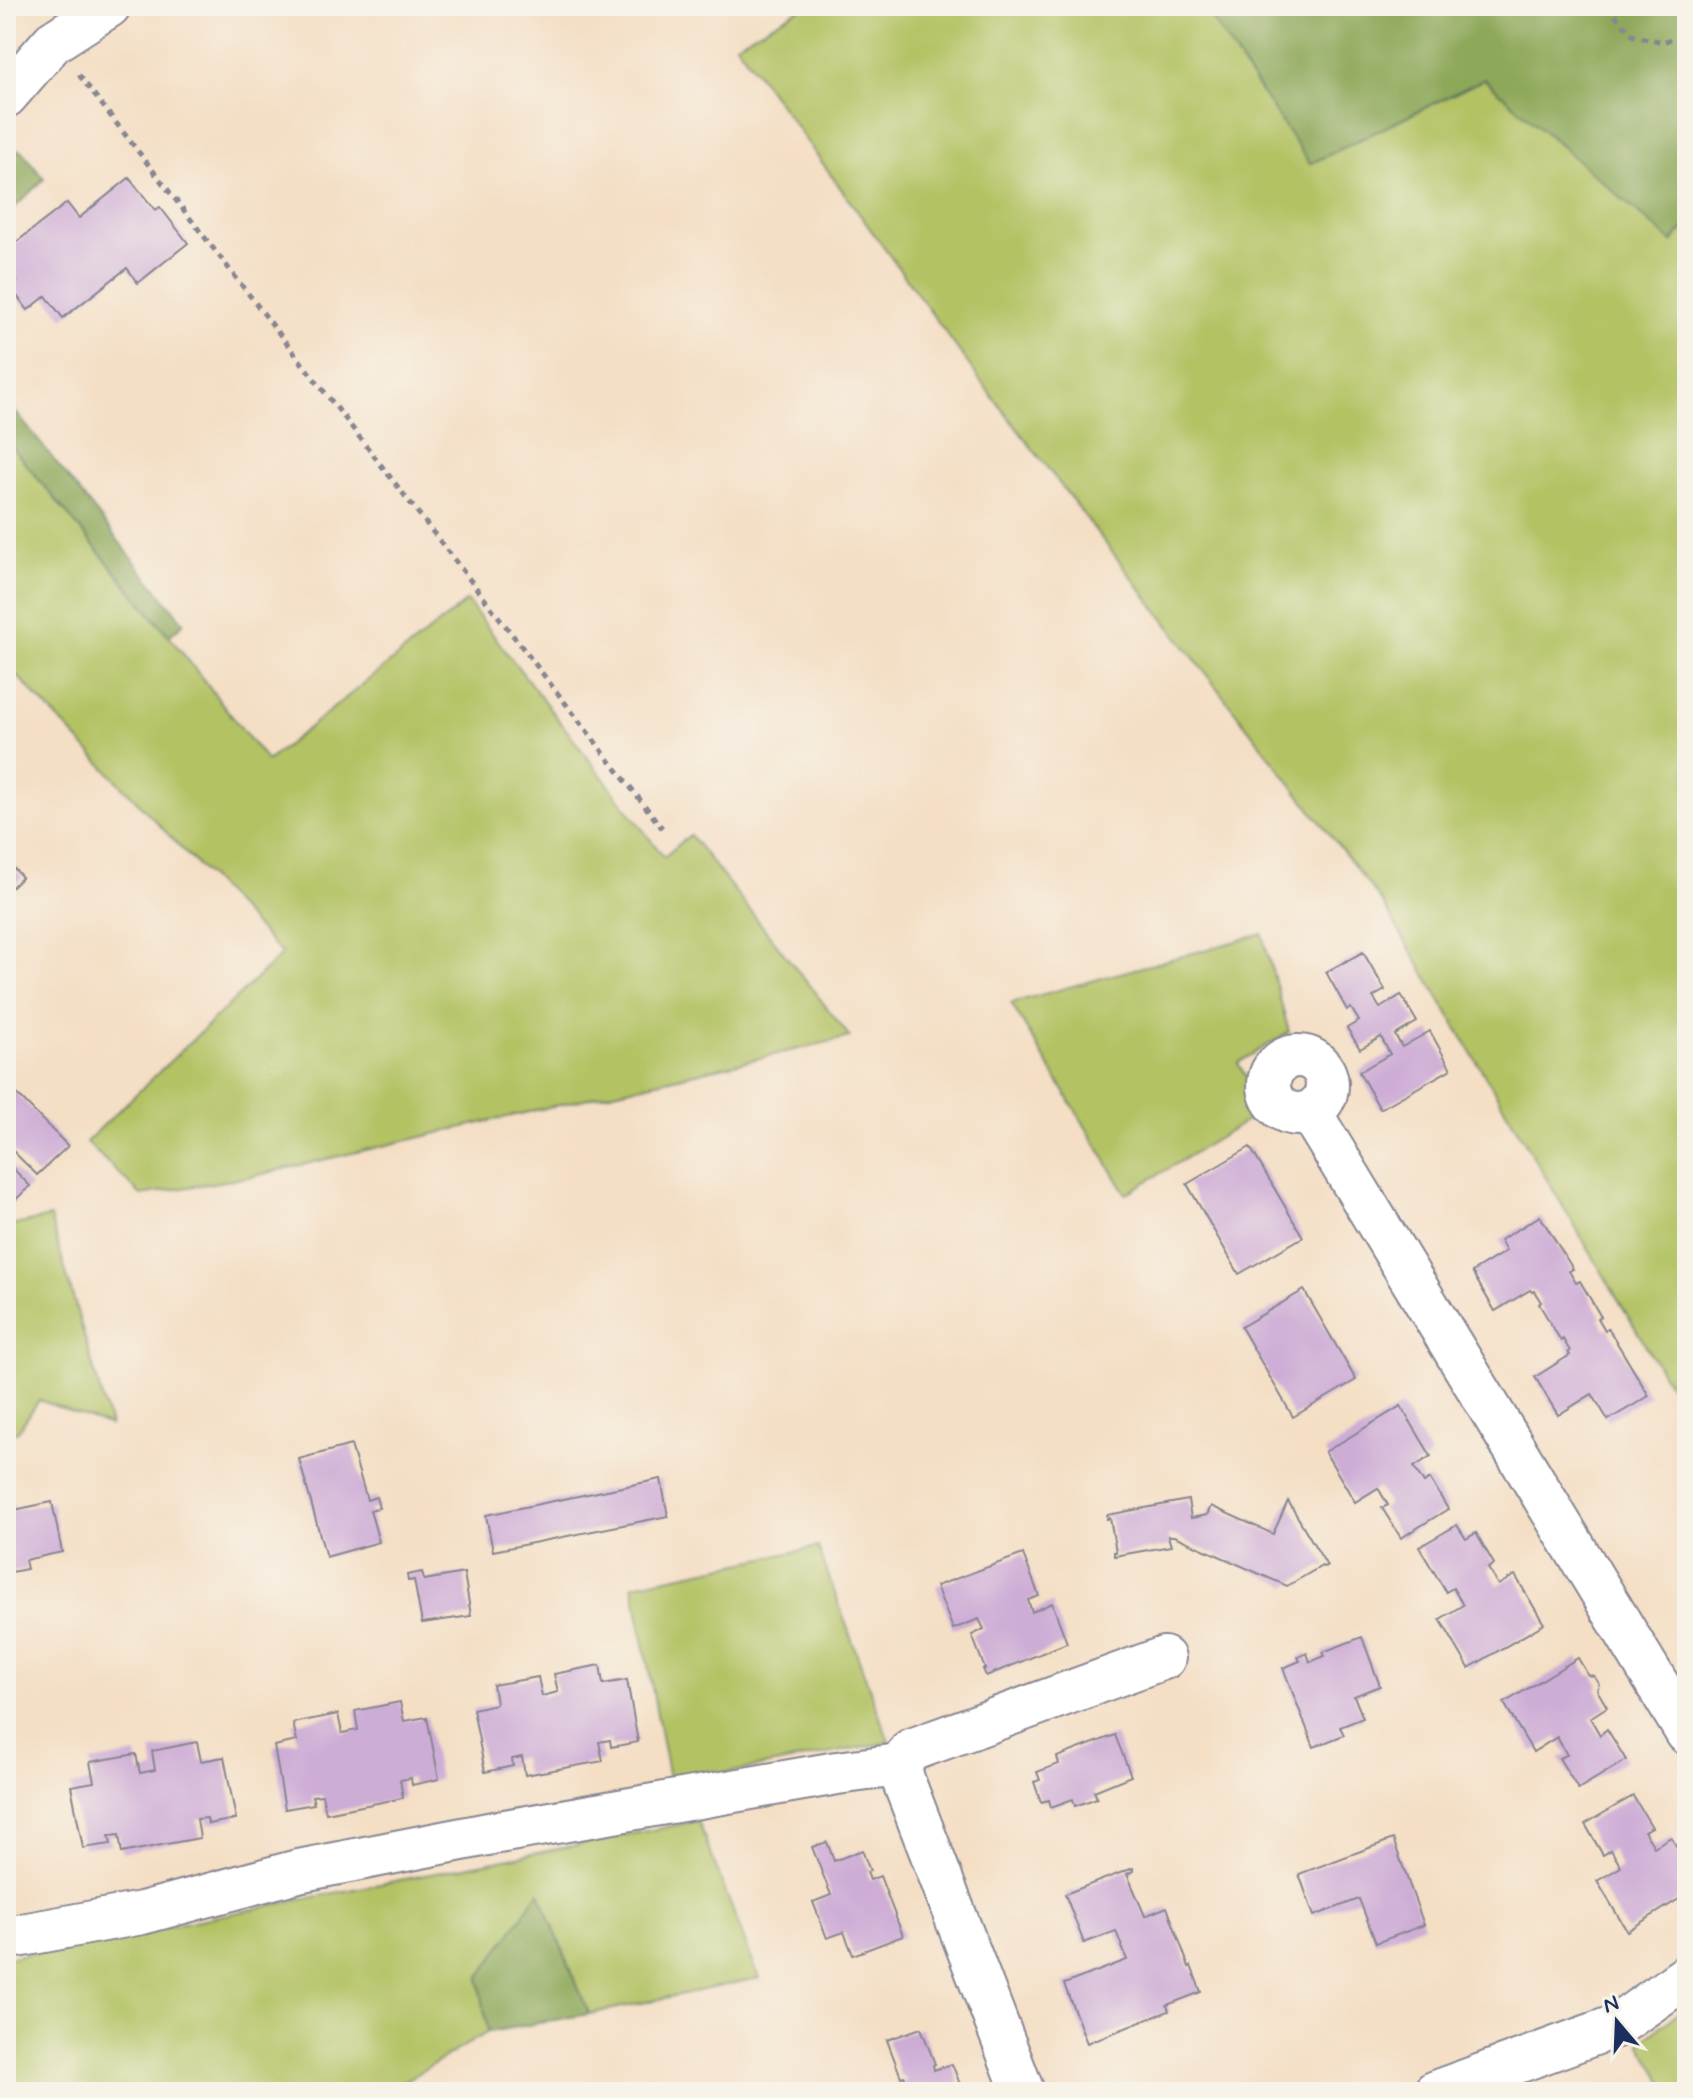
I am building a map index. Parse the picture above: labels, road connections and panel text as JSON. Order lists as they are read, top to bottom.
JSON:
{
  "north": "top"
}
